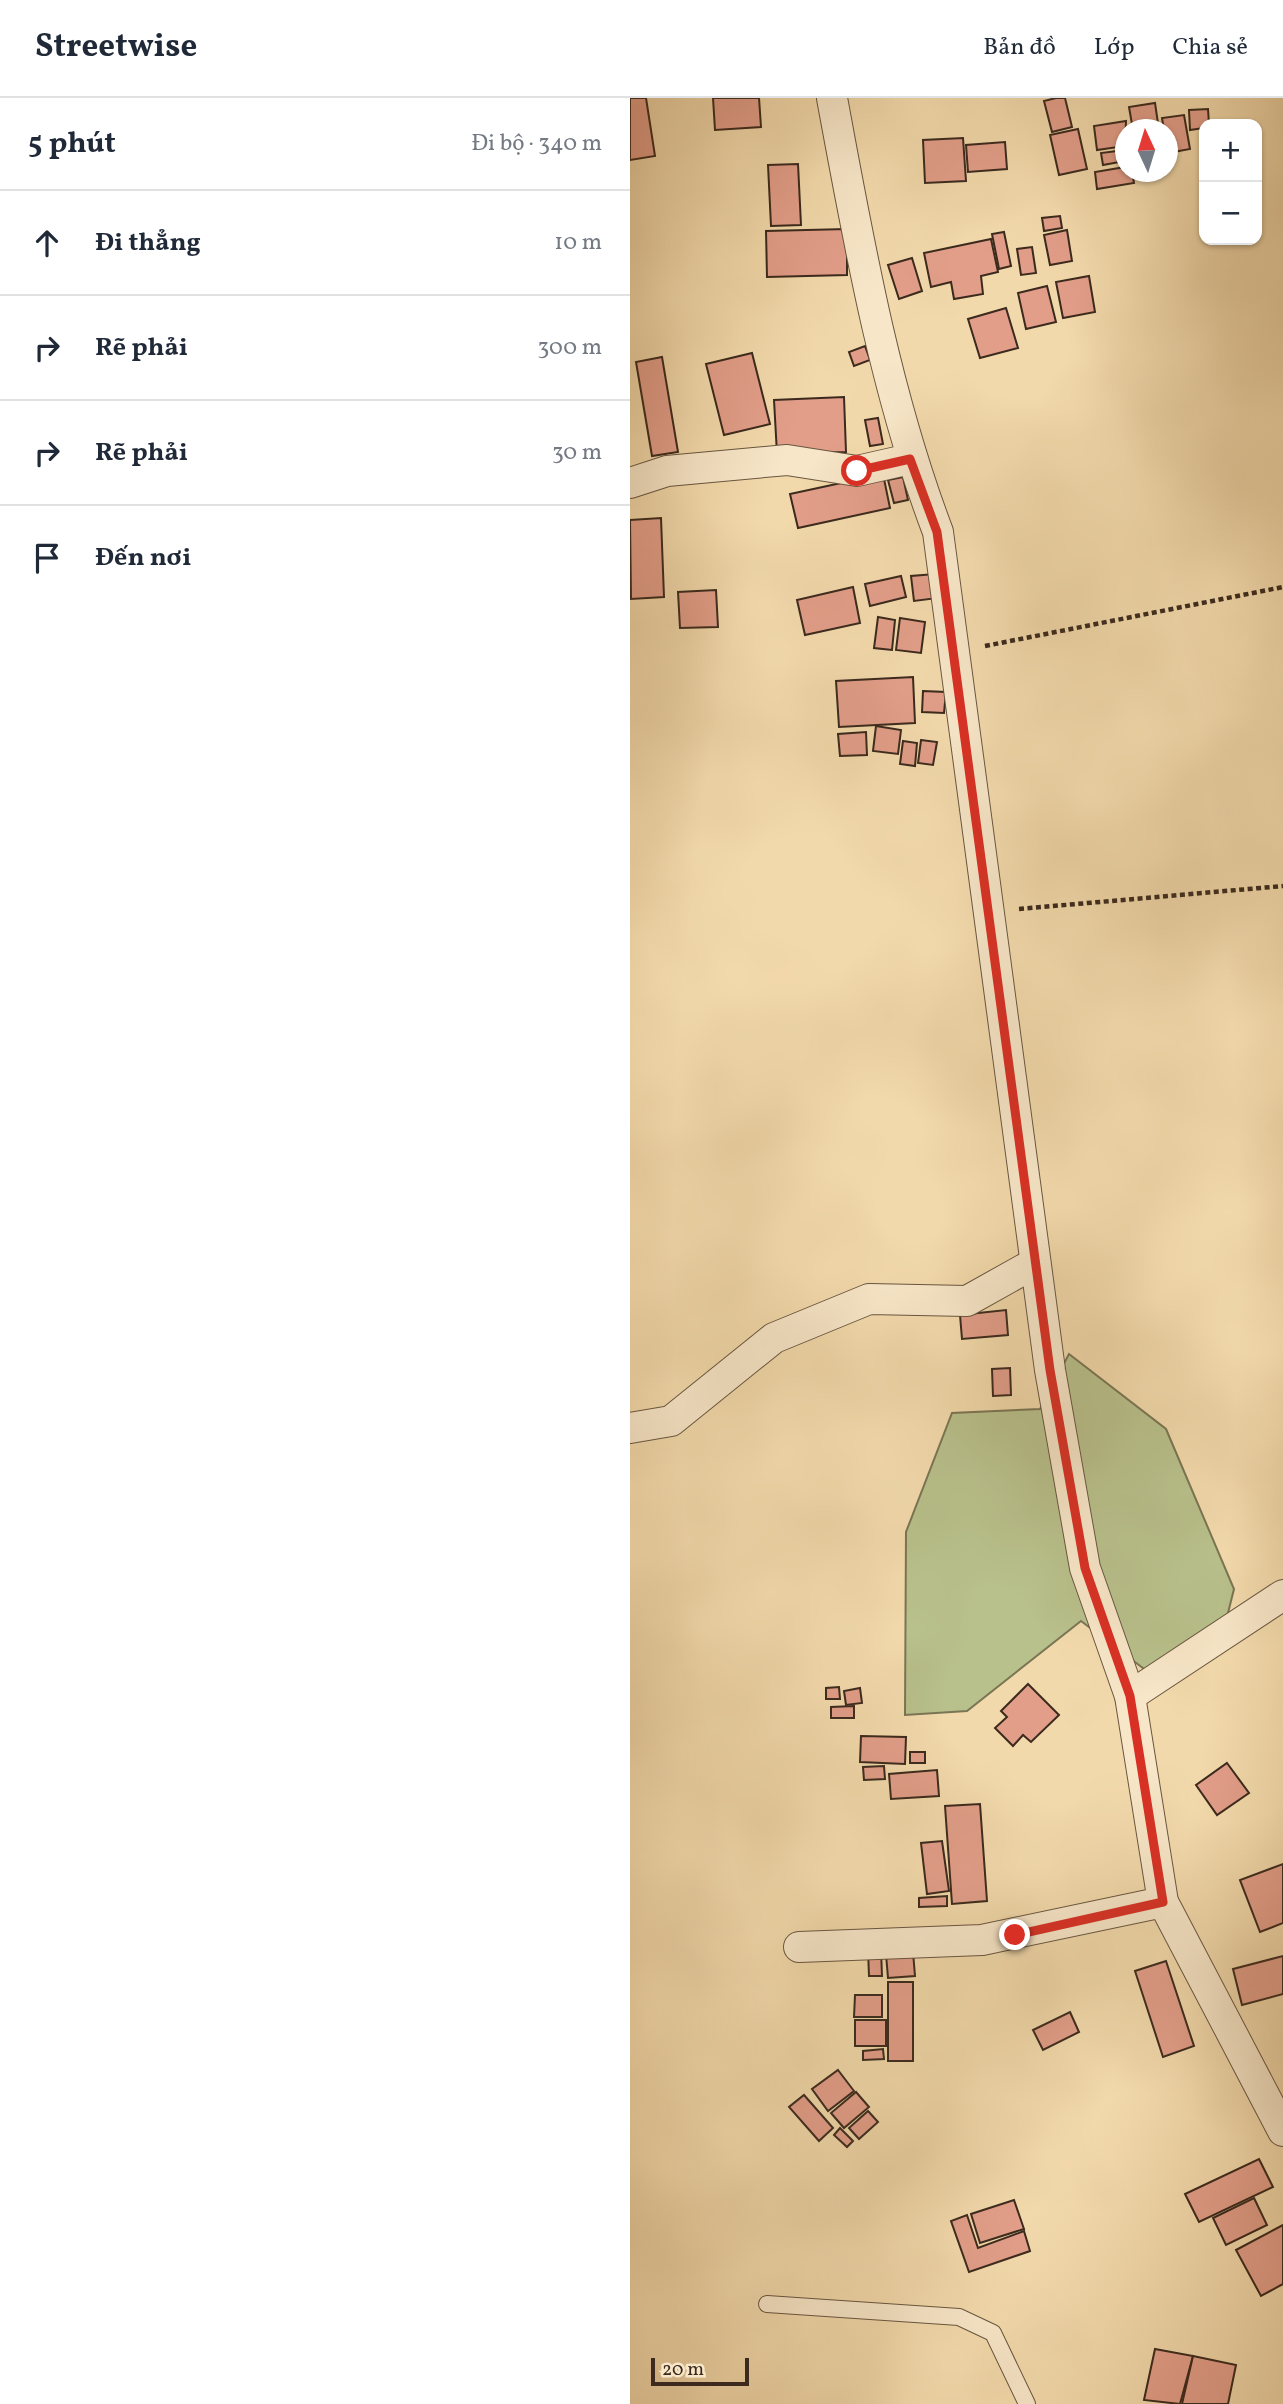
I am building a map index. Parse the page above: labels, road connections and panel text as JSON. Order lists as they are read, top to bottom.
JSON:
{
  "scale_bar": "20 m",
  "north": "top",
  "page": {
    "header": "Streetwise",
    "nav": ["Bản đồ", "Lớp", "Chia sẻ"],
    "heading": ["5 phút", "Đi bộ · 340 m"],
    "map_buttons": ["+", "−"],
    "list": [
      ["Đi thẳng", "10 m"],
      ["Rẽ phải", "300 m"],
      ["Rẽ phải", "30 m"],
      "Đến nơi"
    ],
    "scale": "20 m"
  }
}
